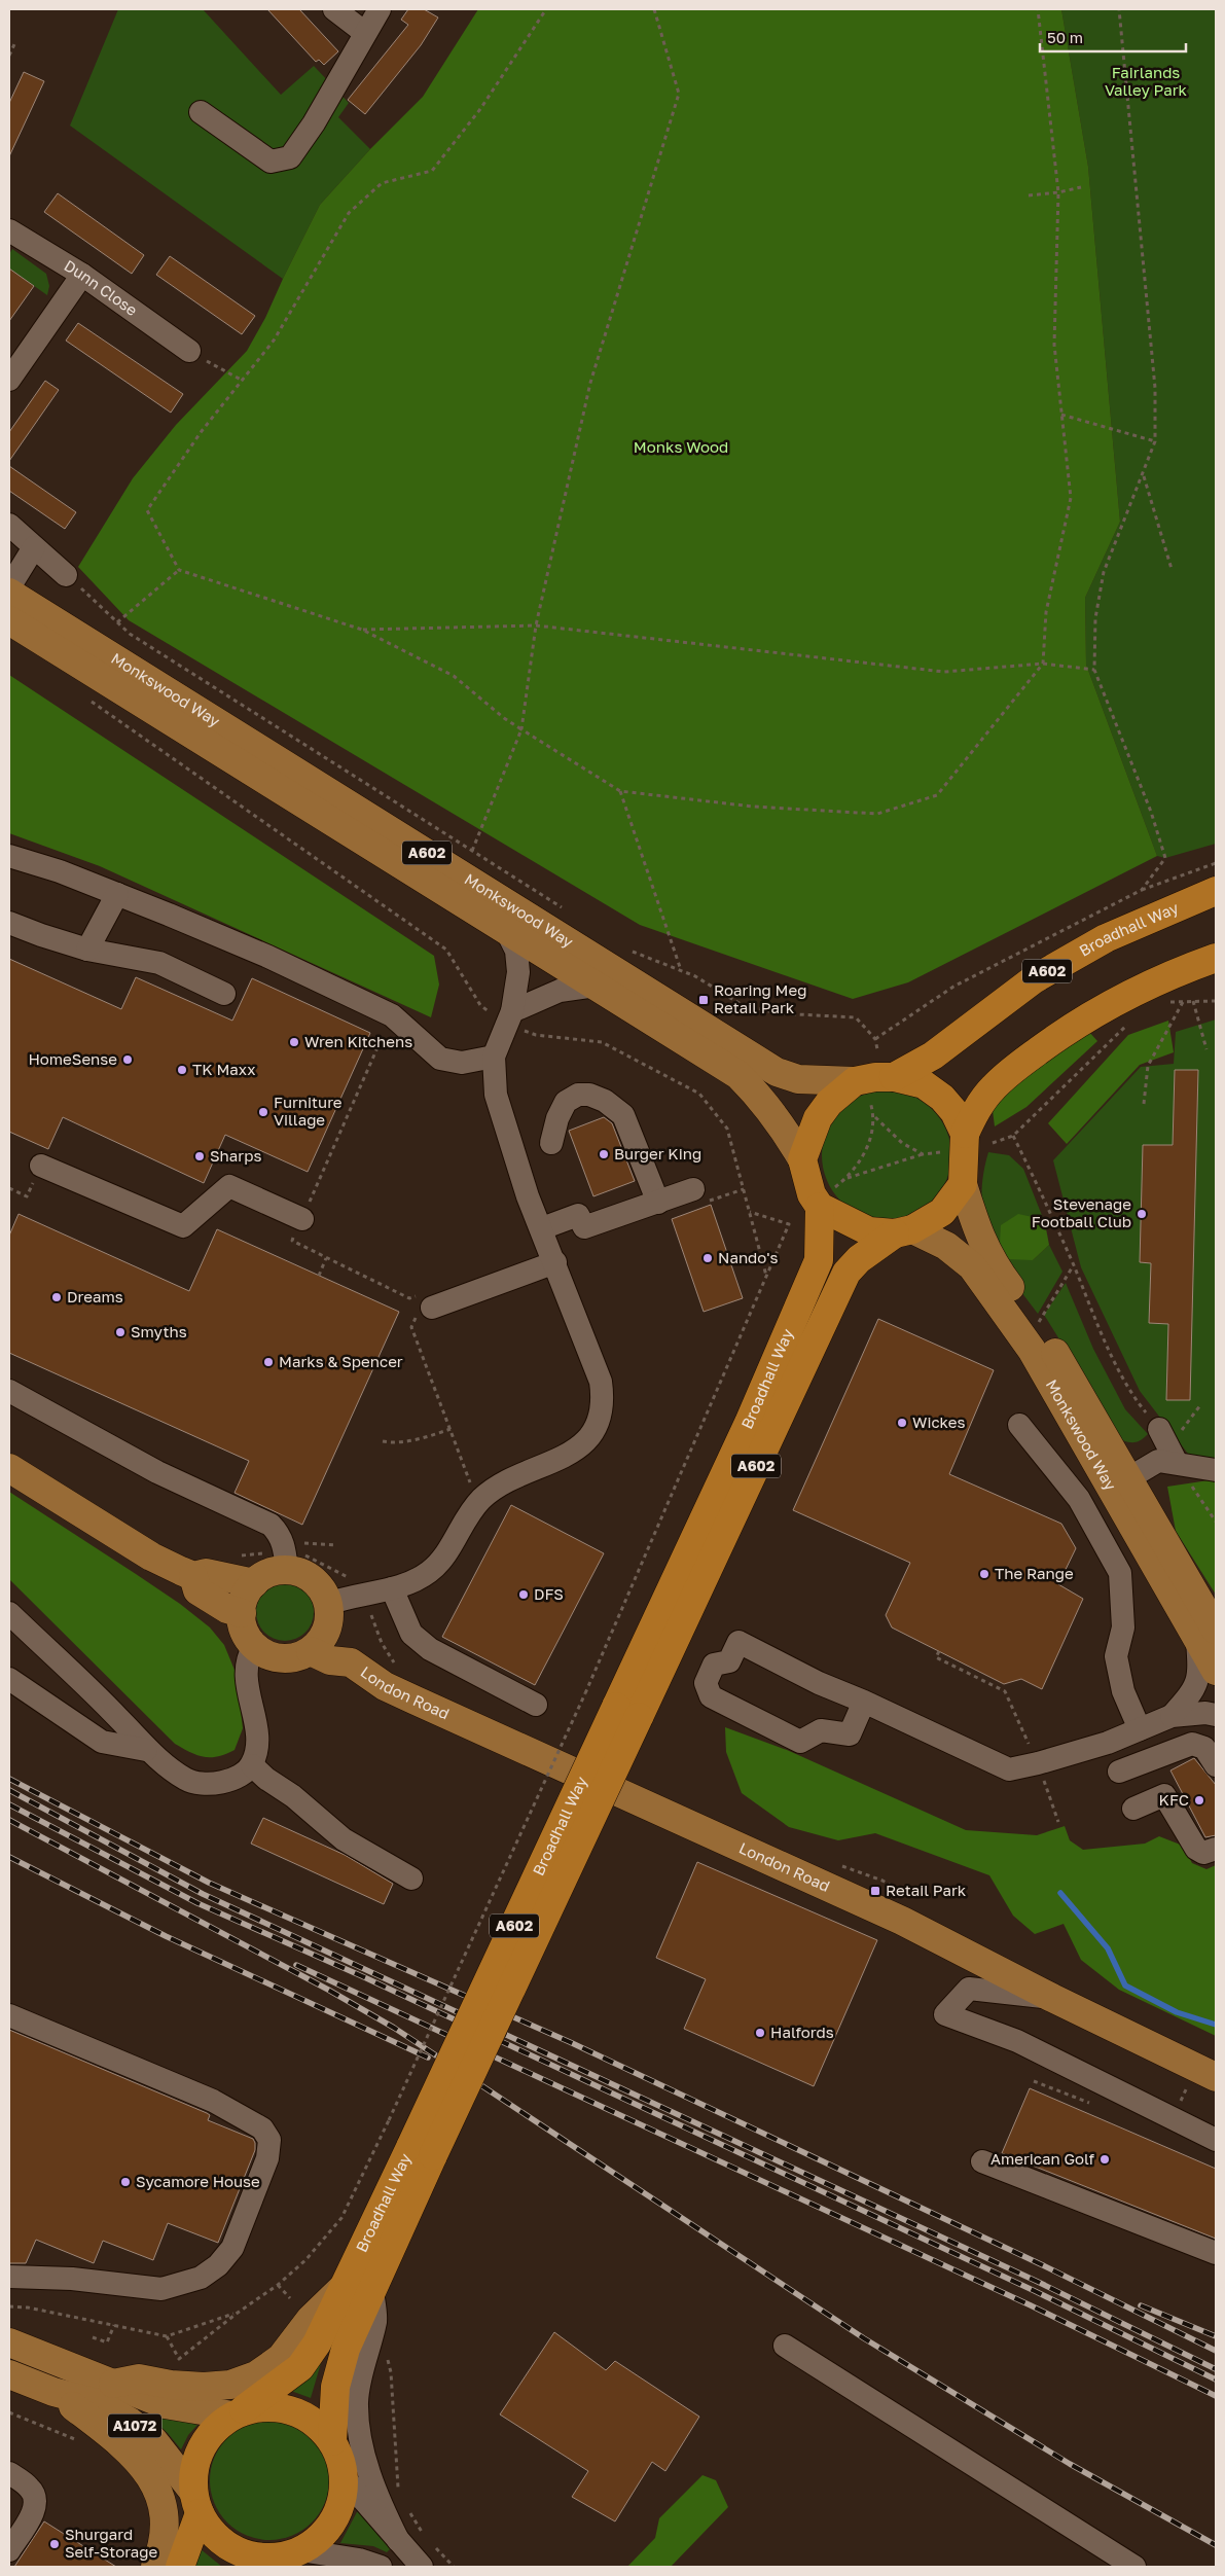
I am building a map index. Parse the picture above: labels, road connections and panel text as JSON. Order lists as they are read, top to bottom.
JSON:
{
  "streets": {
    "highway": ["A602", "Broadhall Way"],
    "main road": ["Monkswood Way", "London Road", "A1072"],
    "street": ["Dunn Close"]
  },
  "crossings": [
    ["Monkswood Way", "Broadhall Way"],
    ["Broadhall Way", "A1072"]
  ],
  "parks": ["Fairlands Valley Park", "Monks Wood"],
  "places": {
    "transit": ["Roaring Meg Retail Park", "Retail Park"],
    "other": [
      "Wren Kitchens",
      "HomeSense",
      "TK Maxx",
      "Furniture Village",
      "Burger King",
      "Sharps",
      "Stevenage Football Club",
      "Nando's",
      "Dreams",
      "Smyths",
      "Marks & Spencer",
      "Wickes",
      "The Range",
      "DFS",
      "KFC",
      "Halfords",
      "American Golf",
      "Sycamore House",
      "Shurgard Self-Storage"
    ]
  },
  "scale_bar": "50 m"
}
